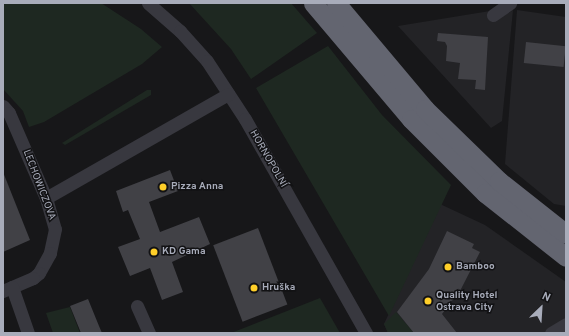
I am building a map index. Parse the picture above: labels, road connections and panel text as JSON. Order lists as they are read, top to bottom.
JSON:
{
  "streets": {
    "street": ["HORNOPOLNÍ", "LECHOWICZOVA"]
  },
  "places": [
    "Pizza Anna",
    "KD Gama",
    "Bamboo",
    "Hruška",
    "Quality Hotel Ostrava City"
  ],
  "north": "top right"
}
